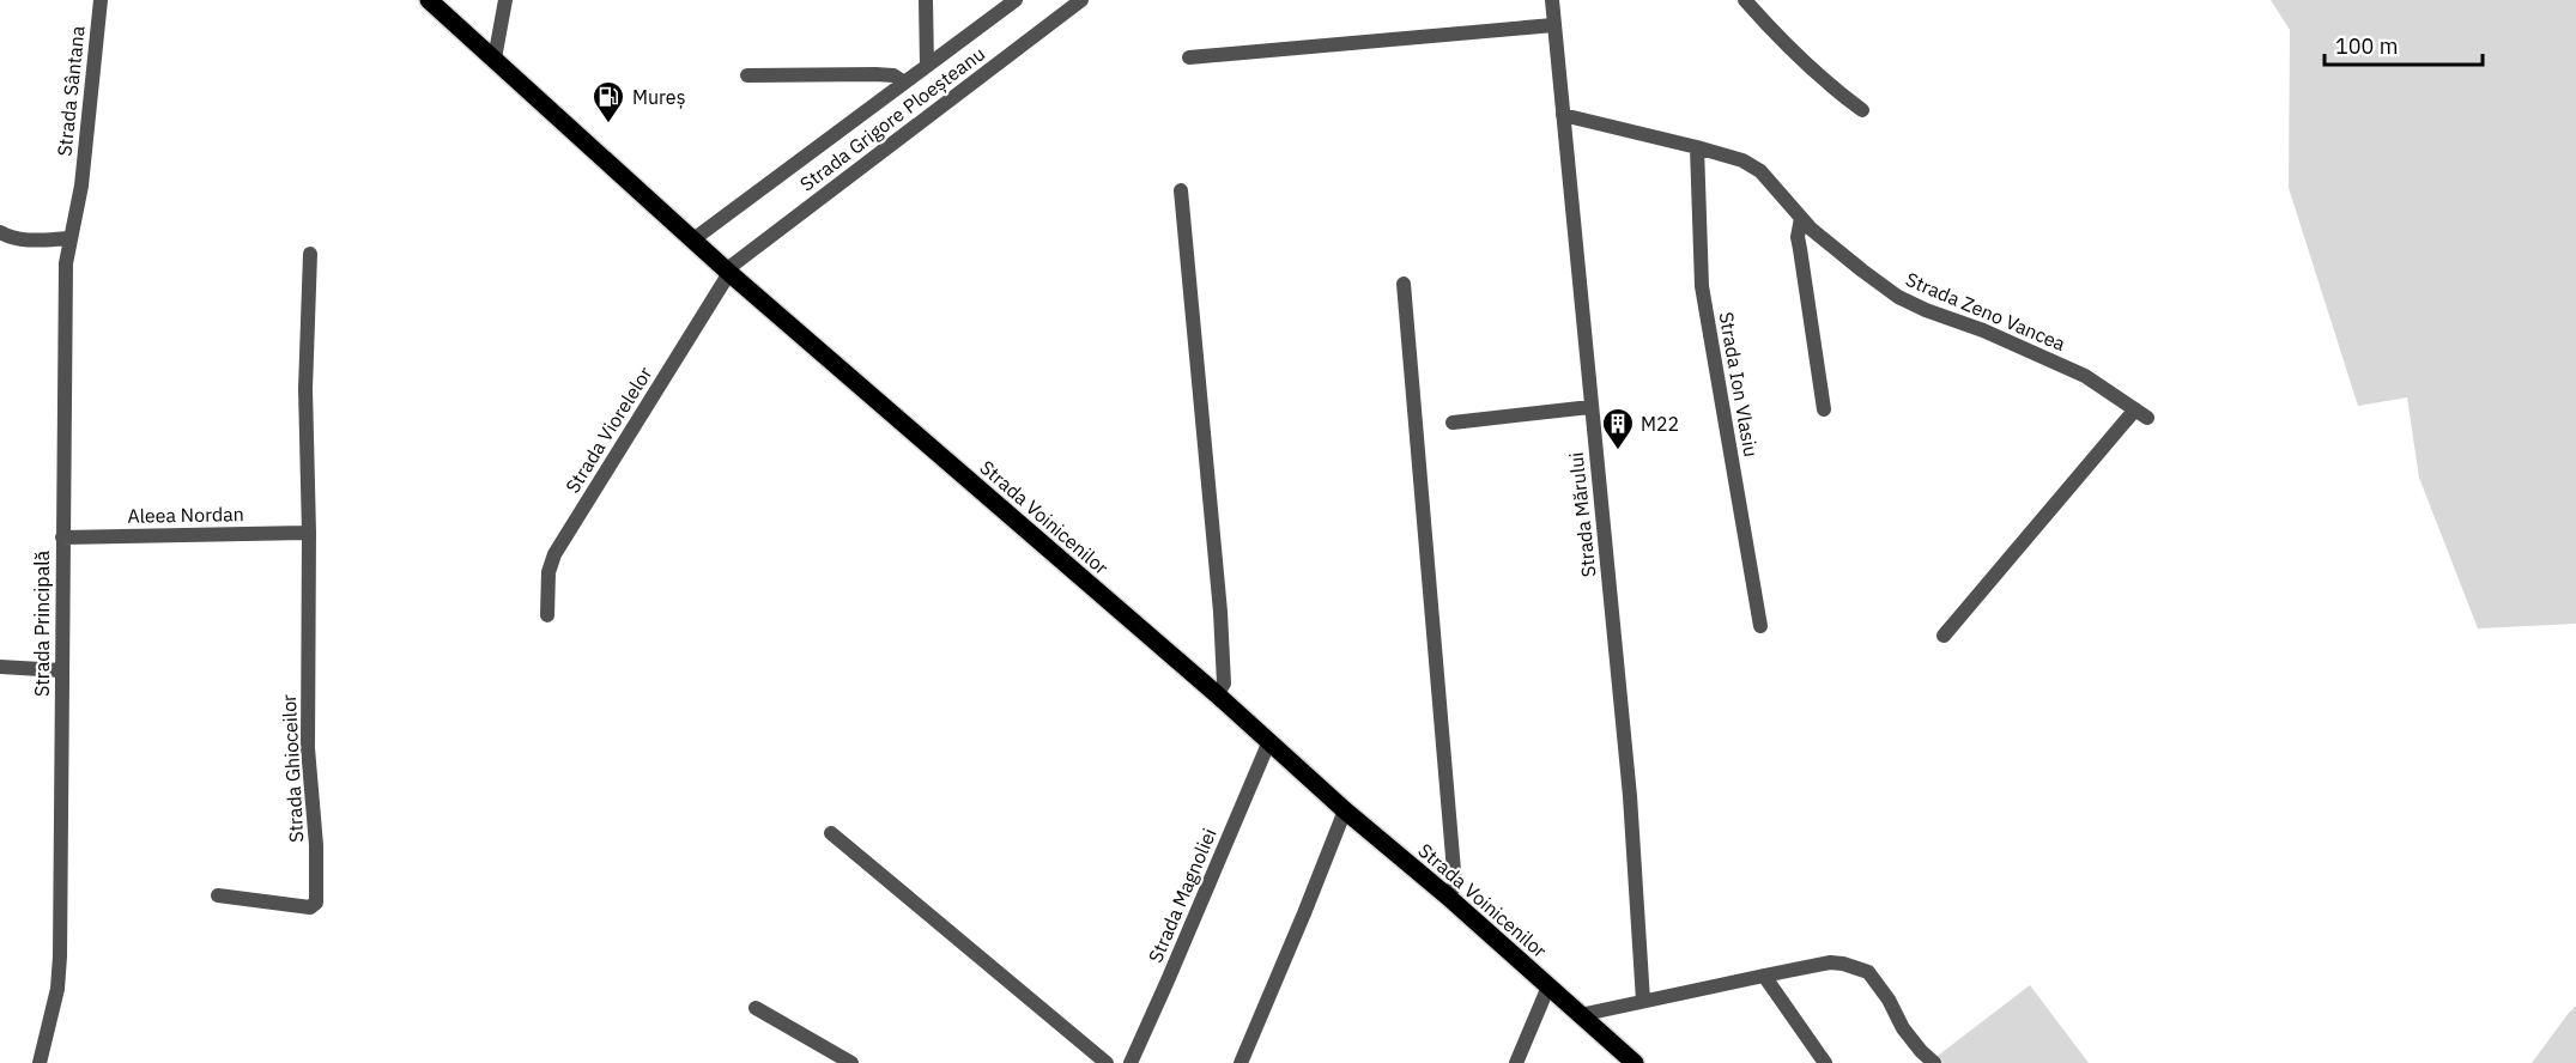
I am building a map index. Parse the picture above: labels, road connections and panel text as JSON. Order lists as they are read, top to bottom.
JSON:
{
  "streets": {
    "main road": ["Strada Voinicenilor"],
    "street": [
      "Strada Sântana",
      "Strada Grigore Ploeșteanu",
      "Strada Zeno Vancea",
      "Strada Ion Vlasiu",
      "Strada Viorelelor",
      "Aleea Nordan",
      "Strada Mărului",
      "Strada Principală",
      "Strada Ghioceilor",
      "Strada Magnoliei"
    ]
  },
  "crossings": [
    ["Strada Sântana", "Strada Principală"],
    ["Strada Grigore Ploeșteanu", "Strada Viorelelor"],
    ["Strada Grigore Ploeșteanu", "Strada Voinicenilor"],
    ["Strada Zeno Vancea", "Strada Ion Vlasiu"],
    ["Strada Zeno Vancea", "Strada Mărului"],
    ["Strada Viorelelor", "Strada Voinicenilor"],
    ["Aleea Nordan", "Strada Principală"],
    ["Aleea Nordan", "Strada Ghioceilor"],
    ["Strada Voinicenilor", "Strada Magnoliei"]
  ],
  "places": {
    "fuel station": ["Mureș"],
    "building": ["M22"]
  },
  "scale_bar": "100 m"
}
